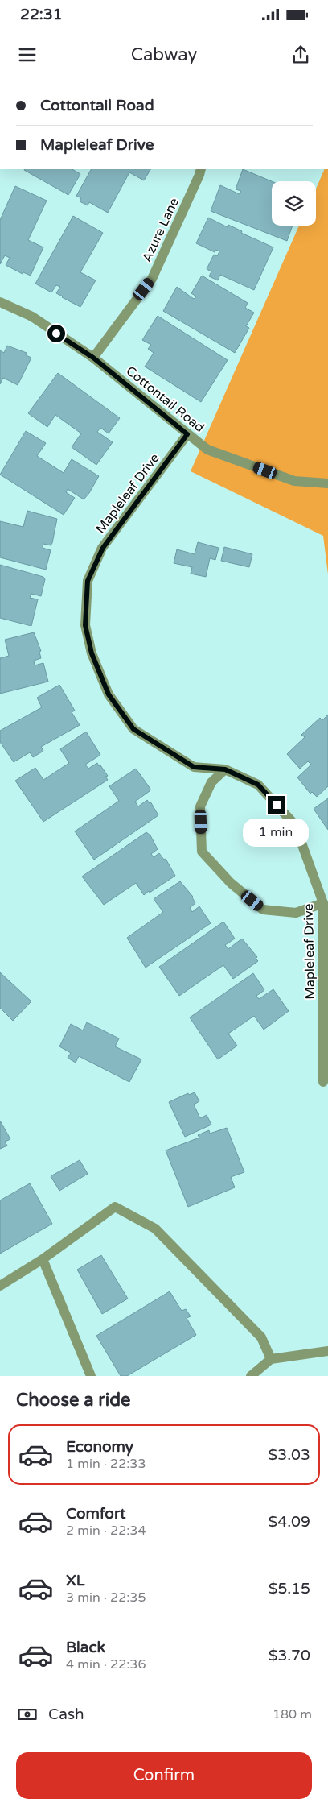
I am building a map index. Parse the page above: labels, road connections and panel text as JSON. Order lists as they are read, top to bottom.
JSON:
{
  "streets": {
    "street": ["Azure Lane", "Cottontail Road", "Mapleleaf Drive"]
  },
  "crossings": [
    ["Azure Lane", "Cottontail Road"],
    ["Cottontail Road", "Mapleleaf Drive"]
  ],
  "page": {
    "status": "22:31",
    "header": "Cabway",
    "banner": ["Cottontail Road", "Mapleleaf Drive"],
    "bubble": "1 min",
    "heading": "Choose a ride",
    "list": [
      {
        "name": "Economy",
        "note": "1 min · 22:33",
        "value": "$3.03"
      },
      {
        "name": "Comfort",
        "note": "2 min · 22:34",
        "value": "$4.09"
      },
      {
        "name": "XL",
        "note": "3 min · 22:35",
        "value": "$5.15"
      },
      {
        "name": "Black",
        "note": "4 min · 22:36",
        "value": "$3.70"
      }
    ],
    "pay": ["Cash", "180 m"],
    "buttons": "Confirm"
  }
}
